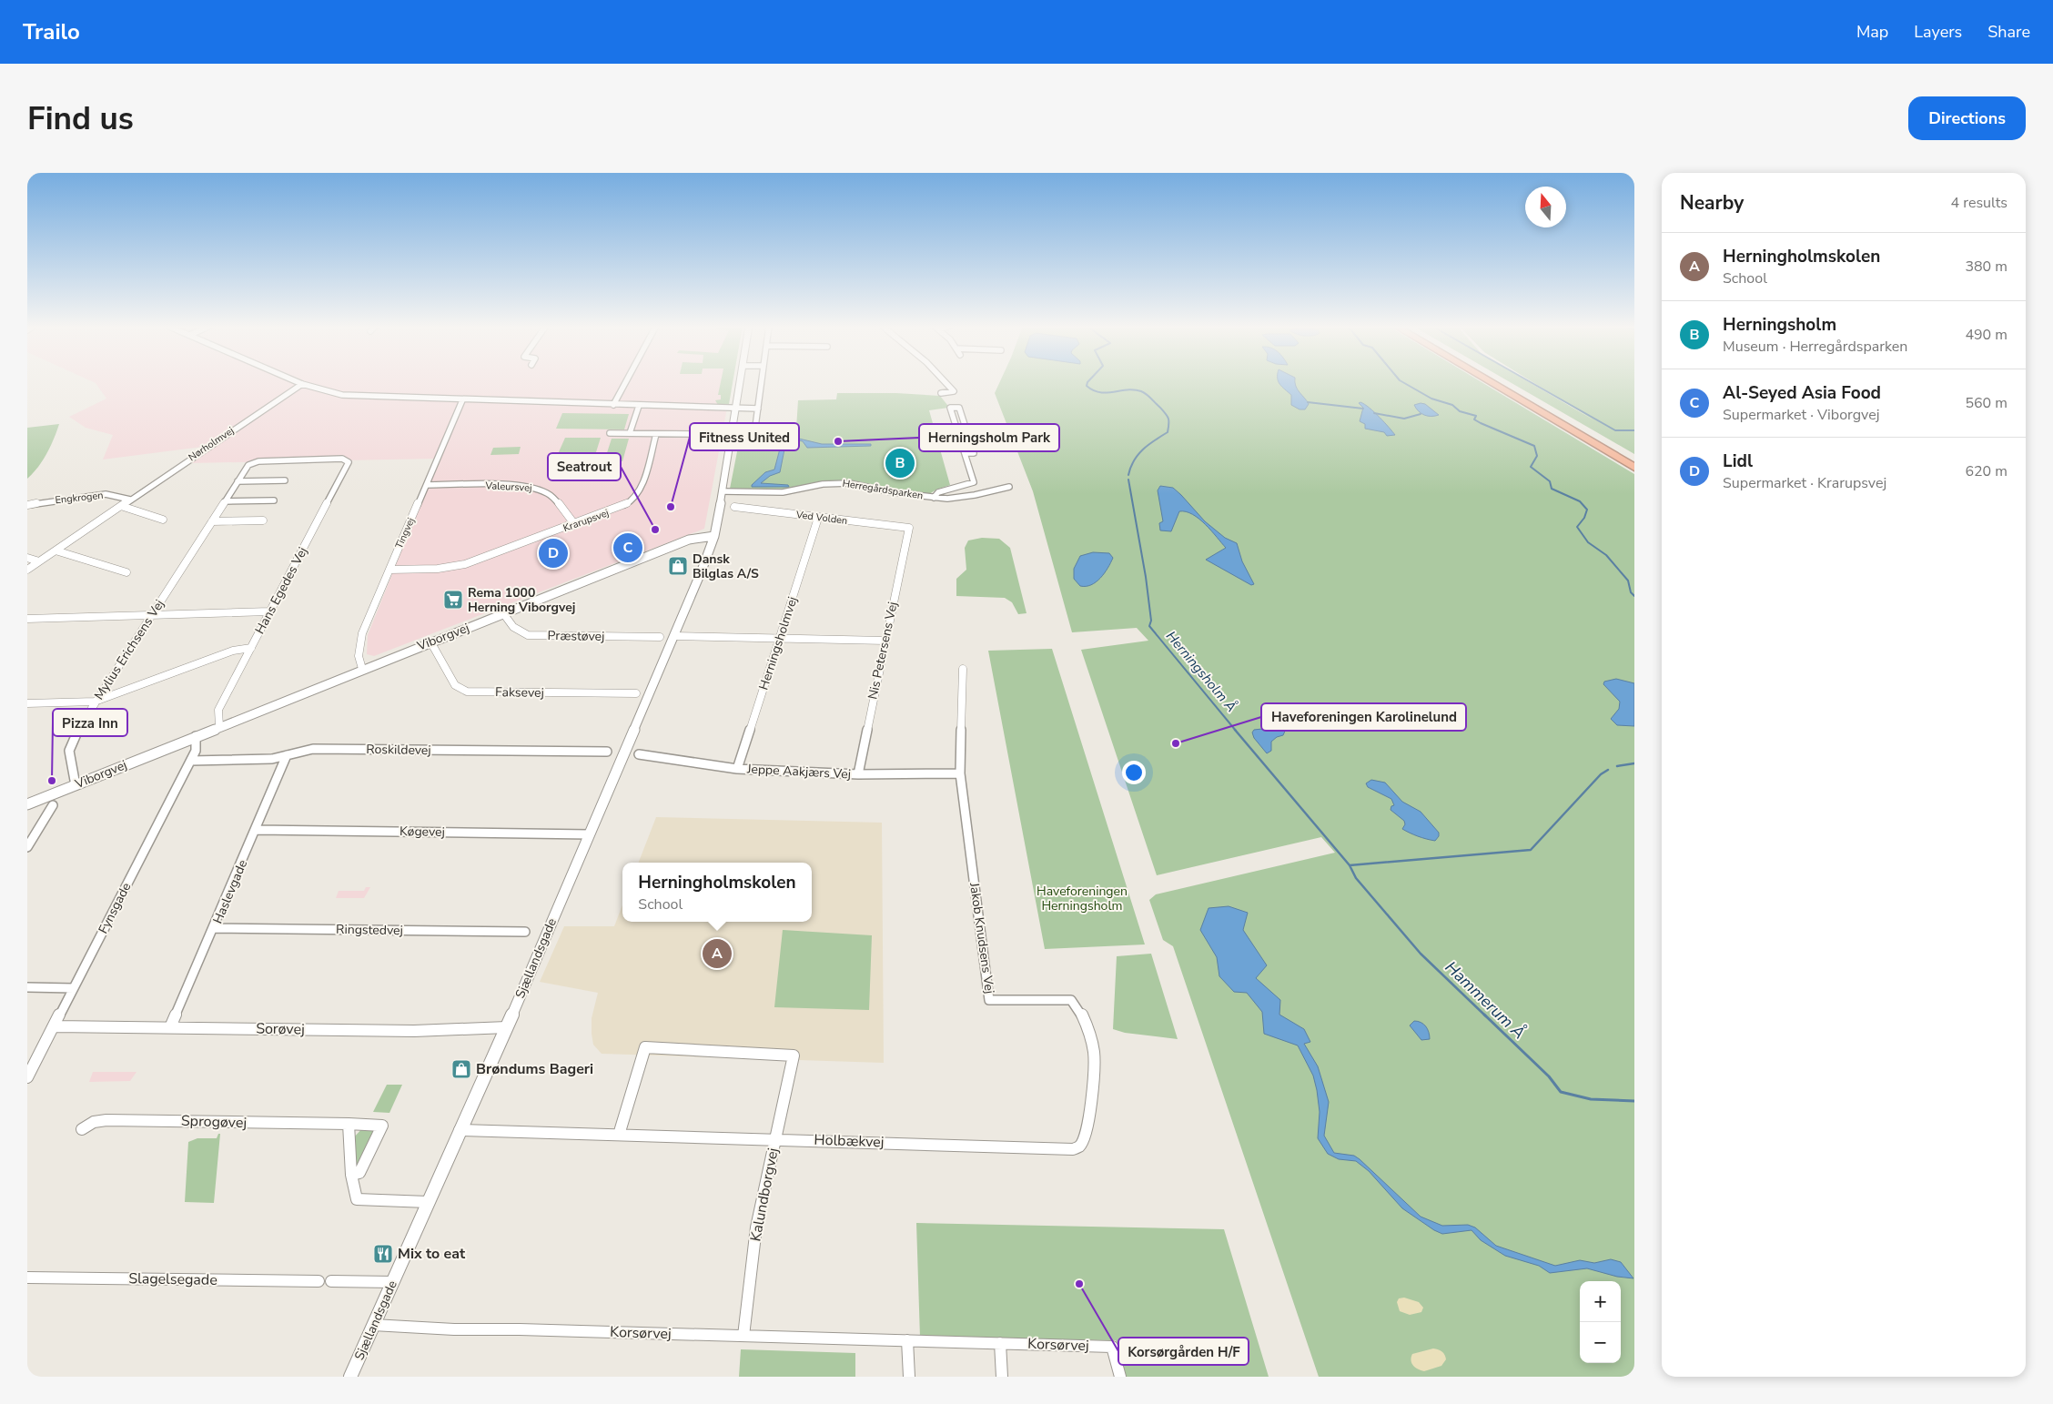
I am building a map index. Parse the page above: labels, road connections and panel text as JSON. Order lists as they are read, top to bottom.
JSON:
{
  "streets": {
    "street": [
      "Nørholmvej",
      "Valeursvej",
      "Herregårdsparken",
      "Engkrogen",
      "Ved Volden",
      "Krarupsvej",
      "Tingvej",
      "Hans Egedes Vej",
      "Præstøvej",
      "Viborgvej",
      "Herningsholmvej",
      "Mylius Erichsens Vej",
      "Nis Petersens Vej",
      "Faksevej",
      "Roskildevej",
      "Jeppe Aakjærs Vej",
      "Køgevej",
      "Haslevgade",
      "Fynsgade",
      "Ringstedvej",
      "Jakob Knudsens Vej",
      "Sjællandsgade",
      "Sorøvej",
      "Sprogøvej",
      "Holbækvej",
      "Kalundborgvej",
      "Slagelsegade",
      "Korsørvej"
    ]
  },
  "crossings": [
    ["Nørholmvej", "Engkrogen"],
    ["Valeursvej", "Krarupsvej"],
    ["Valeursvej", "Tingvej"],
    ["Ved Volden", "Herningsholmvej"],
    ["Ved Volden", "Nis Petersens Vej"],
    ["Krarupsvej", "Tingvej"],
    ["Tingvej", "Viborgvej"],
    ["Hans Egedes Vej", "Viborgvej"],
    ["Hans Egedes Vej", "Mylius Erichsens Vej"],
    ["Præstøvej", "Viborgvej"],
    ["Viborgvej", "Mylius Erichsens Vej"],
    ["Viborgvej", "Faksevej"],
    ["Viborgvej", "Fynsgade"],
    ["Viborgvej", "Sjællandsgade"],
    ["Herningsholmvej", "Jeppe Aakjærs Vej"],
    ["Nis Petersens Vej", "Jeppe Aakjærs Vej"],
    ["Roskildevej", "Haslevgade"],
    ["Roskildevej", "Fynsgade"],
    ["Jeppe Aakjærs Vej", "Jakob Knudsens Vej"],
    ["Køgevej", "Haslevgade"],
    ["Køgevej", "Sjællandsgade"],
    ["Haslevgade", "Ringstedvej"],
    ["Haslevgade", "Sorøvej"],
    ["Fynsgade", "Sorøvej"],
    ["Jakob Knudsens Vej", "Holbækvej"],
    ["Sjællandsgade", "Sorøvej"],
    ["Sjællandsgade", "Holbækvej"],
    ["Sjællandsgade", "Slagelsegade"],
    ["Sjællandsgade", "Korsørvej"],
    ["Holbækvej", "Kalundborgvej"],
    ["Kalundborgvej", "Korsørvej"]
  ],
  "water": ["Herningsholm Å", "Hammerum Å"],
  "parks": ["Haveforeningen Herningsholm"],
  "places": {
    "other": [
      "Herningsholm Park",
      "Fitness United",
      "Seatrout",
      "Haveforeningen Karolinelund",
      "Pizza Inn",
      "Korsørgården H/F"
    ],
    "shop": ["Dansk Bilglas A/S", "Brøndums Bageri"],
    "supermarket": ["Rema 1000 Herning Viborgvej"],
    "restaurant": ["Mix to eat"]
  },
  "north": "top",
  "page": {
    "header": "Trailo",
    "nav": ["Map", "Layers", "Share"],
    "buttons": "Directions",
    "title": "Find us",
    "heading": ["Nearby", "4 results"],
    "list": [
      {
        "mark": "A",
        "name": "Herningholmskolen",
        "note": "School",
        "value": "380 m"
      },
      {
        "mark": "B",
        "name": "Herningsholm",
        "note": "Museum · Herregårdsparken",
        "value": "490 m"
      },
      {
        "mark": "C",
        "name": "Al-Seyed Asia Food",
        "note": "Supermarket · Viborgvej",
        "value": "560 m"
      },
      {
        "mark": "D",
        "name": "Lidl",
        "note": "Supermarket · Krarupsvej",
        "value": "620 m"
      }
    ],
    "pins": [
      "B",
      "C",
      "D",
      "A"
    ],
    "popup": ["Herningholmskolen", "School"],
    "map_buttons": ["+", "−"]
  }
}
